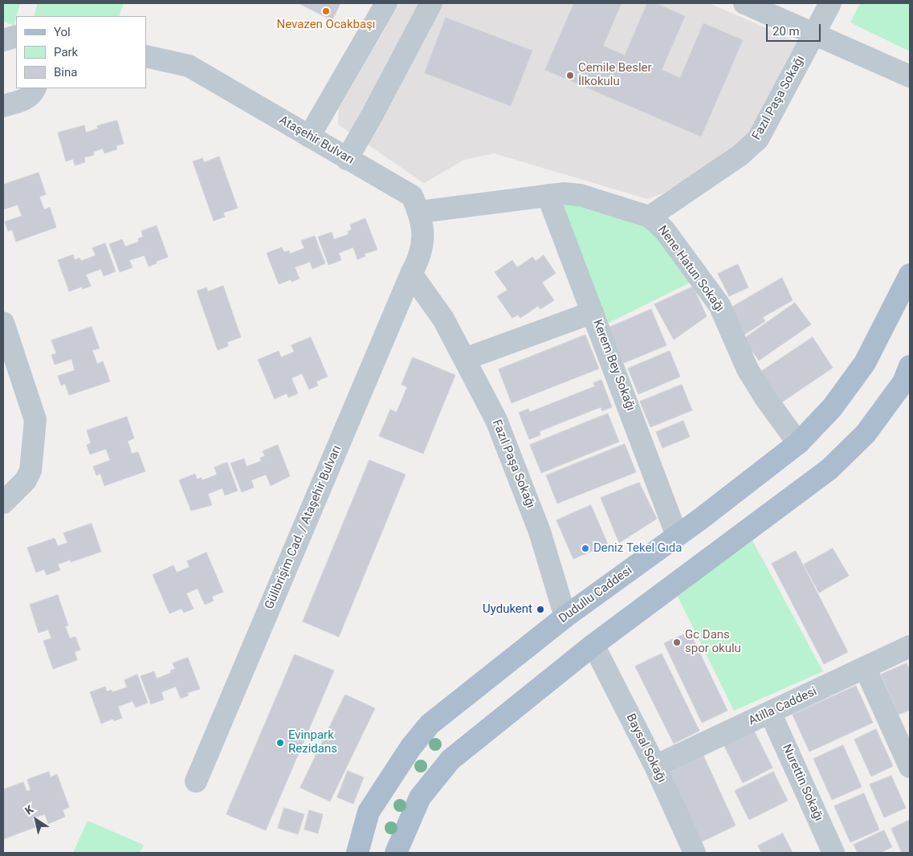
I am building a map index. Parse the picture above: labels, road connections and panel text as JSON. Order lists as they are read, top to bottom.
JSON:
{
  "streets": {
    "main road": ["Dudullu Caddesi"],
    "street": [
      "Fazıl Paşa Sokağı",
      "Ataşehir Bulvarı",
      "Nene Hatun Sokağı",
      "Kerem Bey Sokağı",
      "Gülibrişim Cad. / Ataşehir Bulvarı",
      "Atilla Caddesi",
      "Baysal Sokağı",
      "Nurettin Sokağı"
    ]
  },
  "crossings": [
    ["Fazıl Paşa Sokağı", "Ataşehir Bulvarı"],
    ["Fazıl Paşa Sokağı", "Nene Hatun Sokağı"],
    ["Fazıl Paşa Sokağı", "Gülibrişim Cad. / Ataşehir Bulvarı"],
    ["Fazıl Paşa Sokağı", "Dudullu Caddesi"],
    ["Ataşehir Bulvarı", "Nene Hatun Sokağı"],
    ["Ataşehir Bulvarı", "Gülibrişim Cad. / Ataşehir Bulvarı"],
    ["Nene Hatun Sokağı", "Kerem Bey Sokağı"],
    ["Nene Hatun Sokağı", "Dudullu Caddesi"],
    ["Kerem Bey Sokağı", "Dudullu Caddesi"],
    ["Atilla Caddesi", "Baysal Sokağı"],
    ["Atilla Caddesi", "Nurettin Sokağı"]
  ],
  "places": [
    "Nevazen Ocakbaşı",
    "Cemile Besler İlkokulu",
    "Deniz Tekel Gıda",
    "Uydukent",
    "Gc Dans spor okulu",
    "Evinpark Rezidans"
  ],
  "legend": ["Yol", "Park", "Bina"],
  "scale_bar": "20 m",
  "north": "top left"
}
